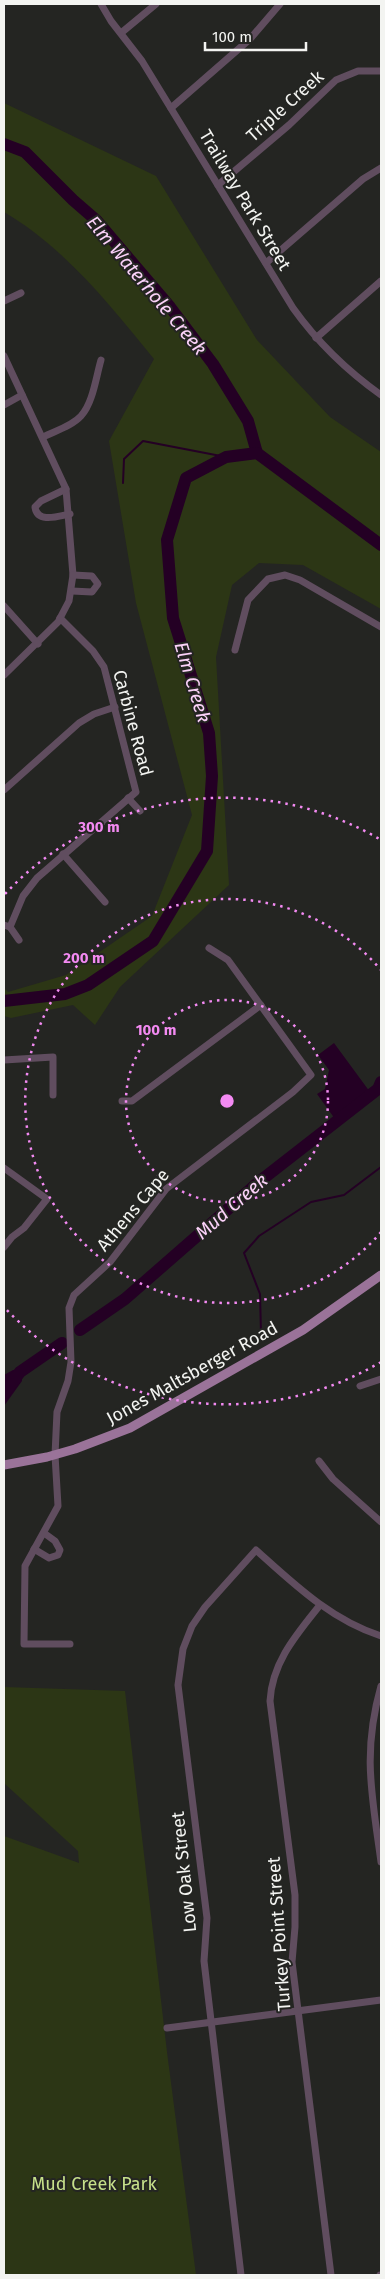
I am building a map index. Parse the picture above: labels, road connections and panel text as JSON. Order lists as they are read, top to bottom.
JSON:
{
  "streets": {
    "main road": ["Jones Maltsberger Road"],
    "street": [
      "Triple Creek",
      "Trailway Park Street",
      "Carbine Road",
      "Athens Cape",
      "Low Oak Street",
      "Turkey Point Street"
    ]
  },
  "crossings": [
    ["Triple Creek", "Trailway Park Street"],
    ["Athens Cape", "Jones Maltsberger Road"],
    ["Low Oak Street", "Turkey Point Street"]
  ],
  "water": ["Elm Waterhole Creek", "Elm Creek", "Mud Creek"],
  "parks": ["Mud Creek Park"],
  "scale_bar": "100 m",
  "rings": ["300 m", "200 m", "100 m"]
}
